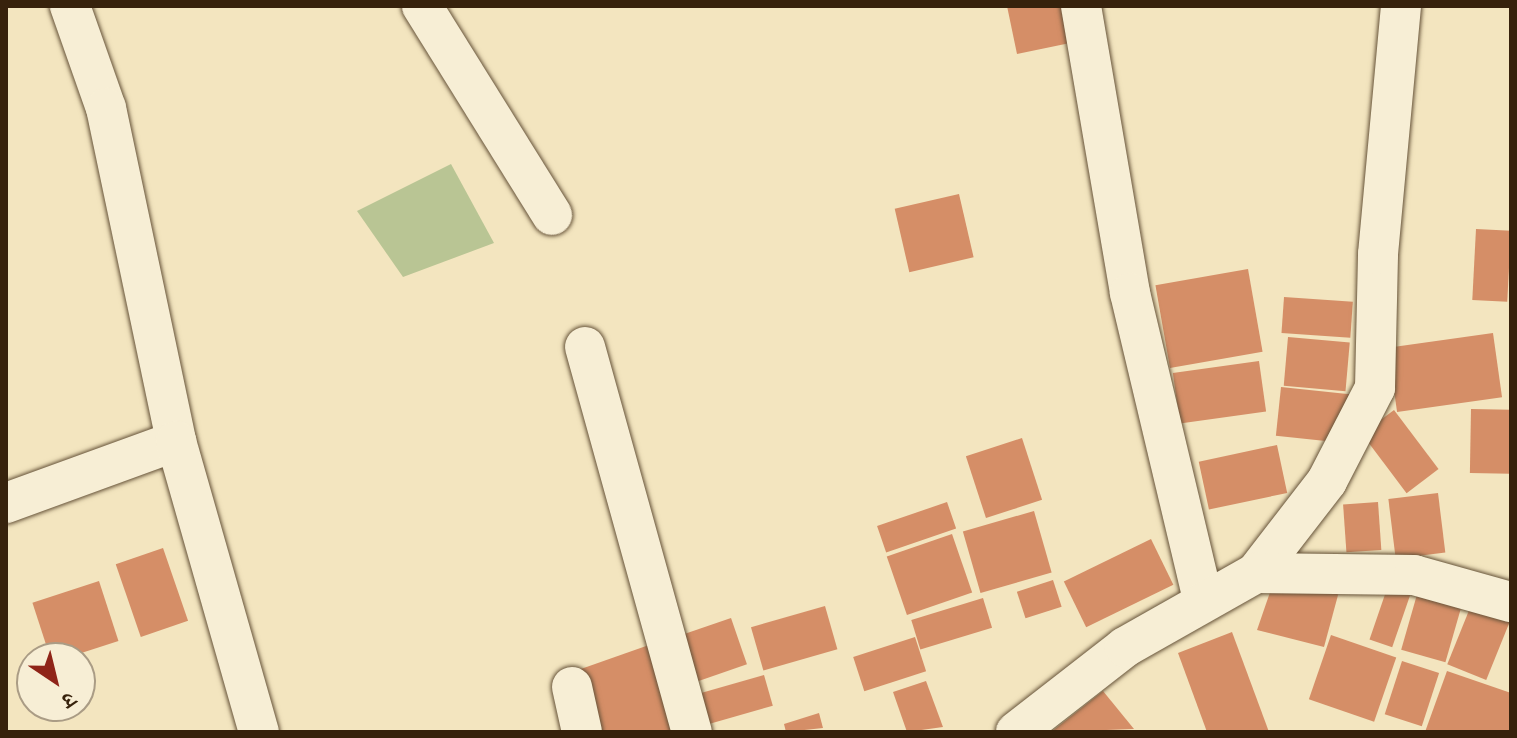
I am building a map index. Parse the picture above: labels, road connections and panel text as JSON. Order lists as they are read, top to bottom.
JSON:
{
  "north": "bottom right"
}
